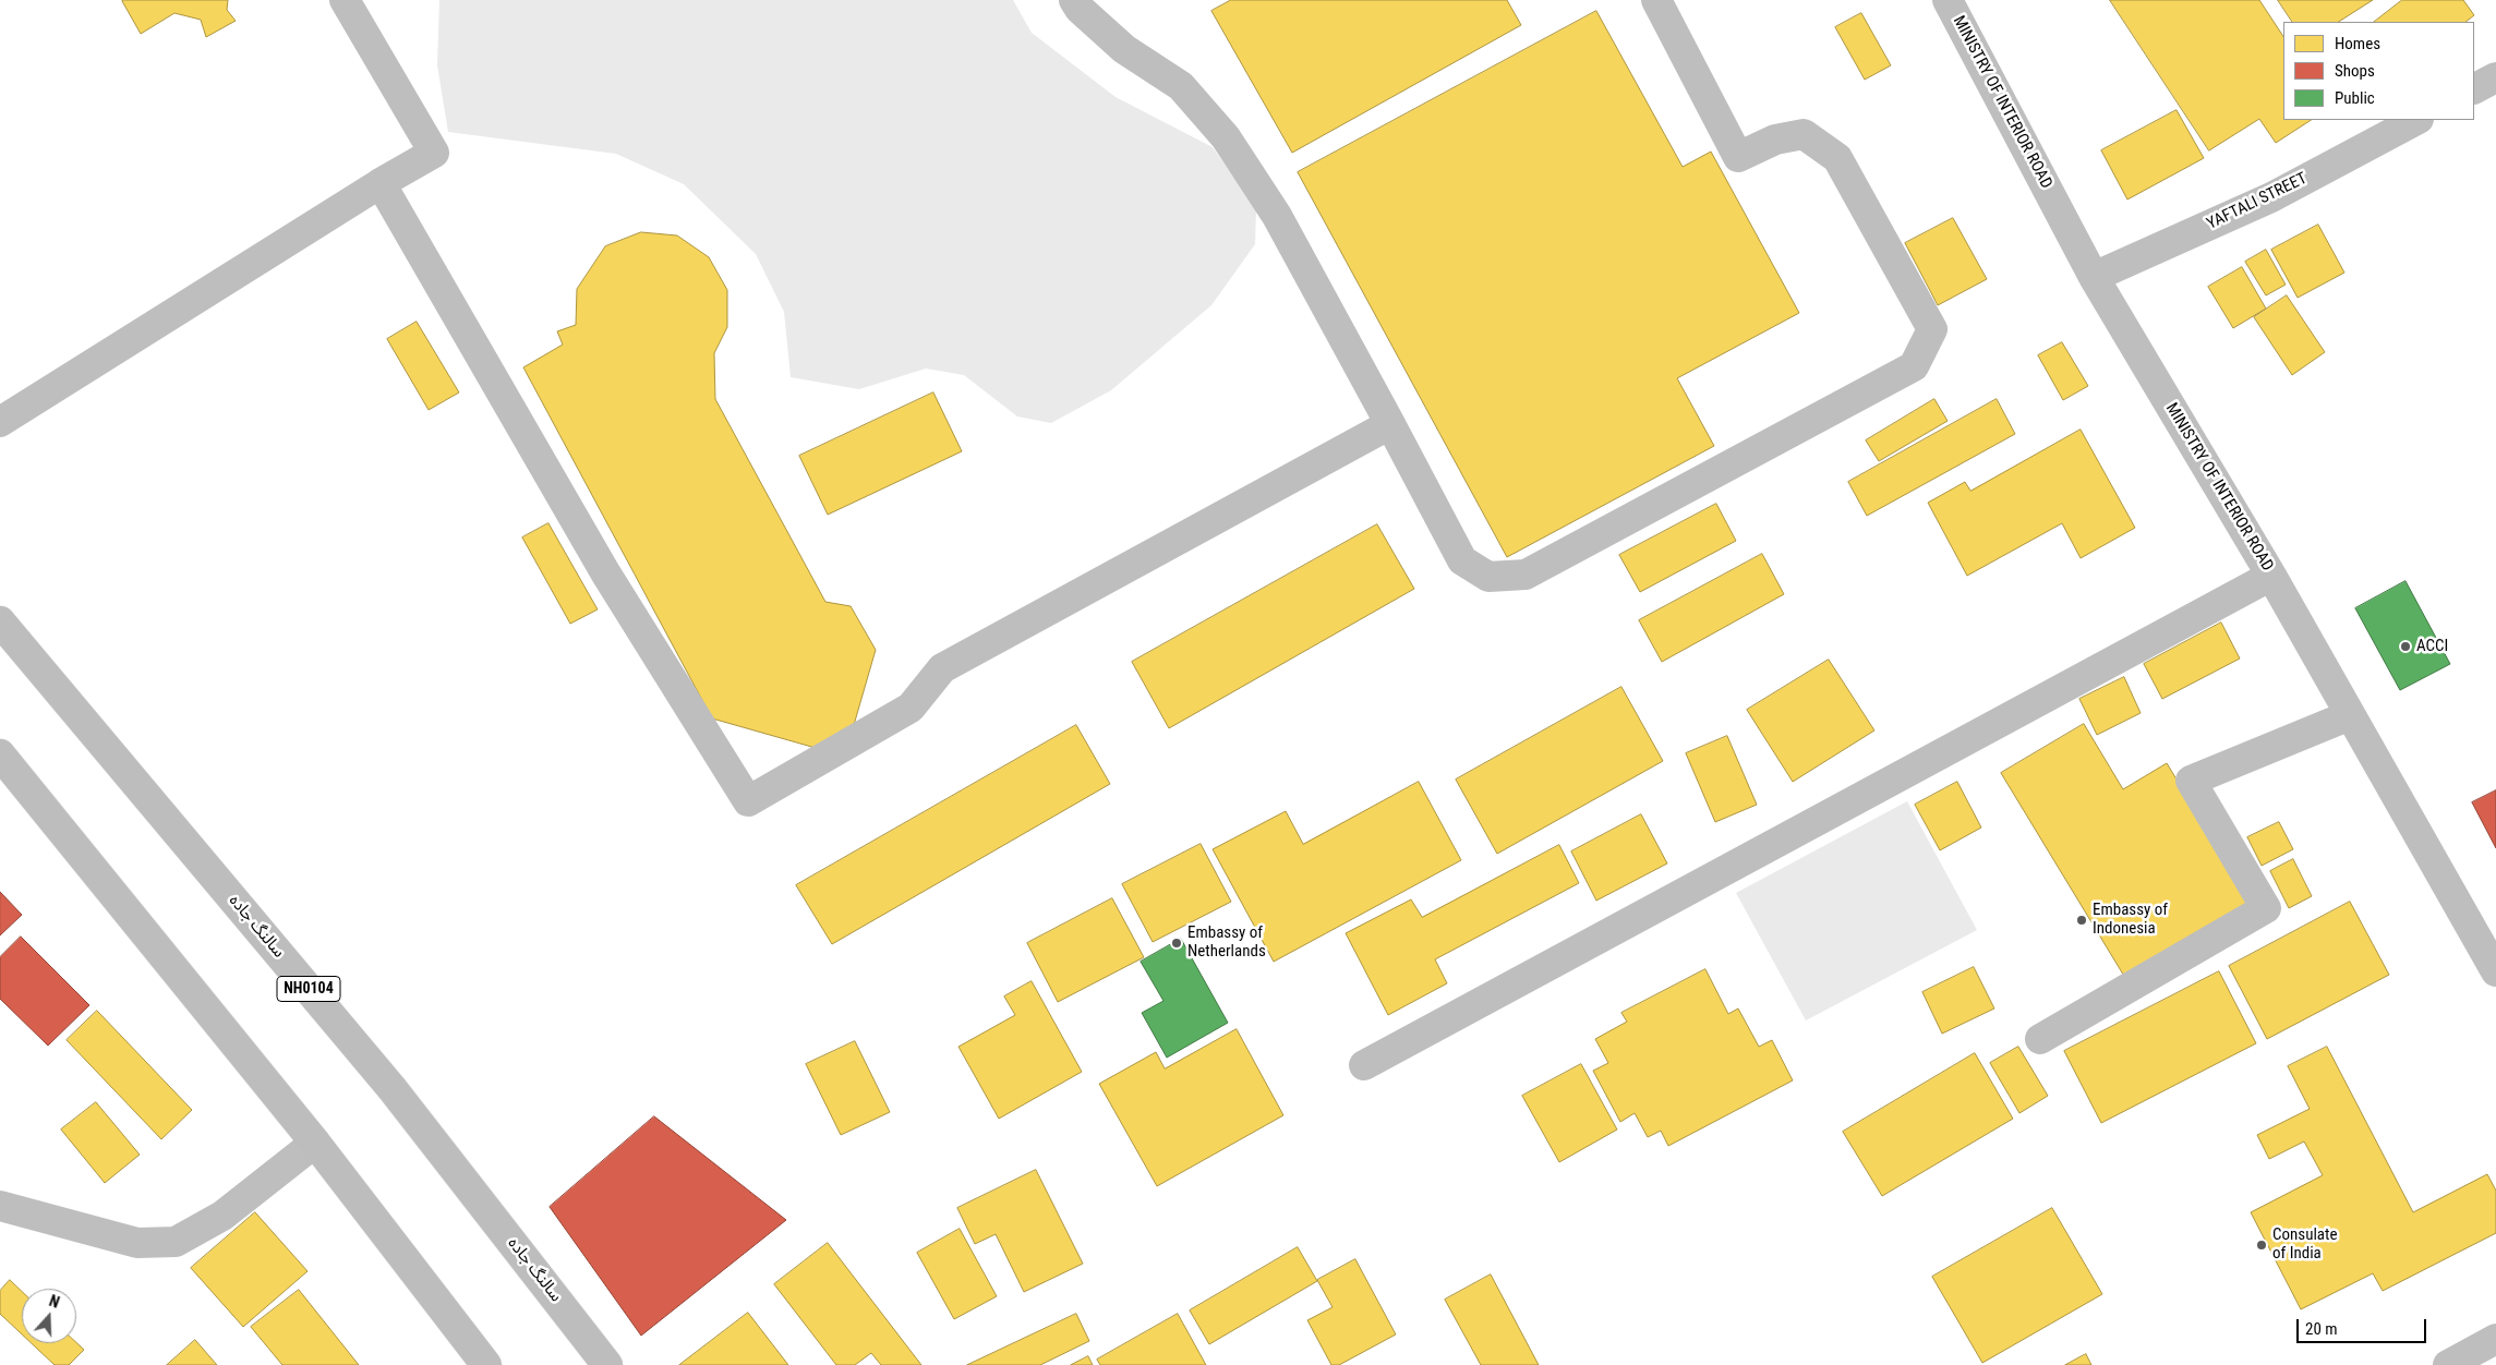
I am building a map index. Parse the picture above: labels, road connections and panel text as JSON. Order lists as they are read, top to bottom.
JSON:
{
  "streets": {
    "highway": ["سالنگ جاده", "NH0104"],
    "street": ["MINISTRY OF INTERIOR ROAD", "YAFTALI STREET"]
  },
  "crossings": [
    ["MINISTRY OF INTERIOR ROAD", "YAFTALI STREET"]
  ],
  "places": [
    "ACCI",
    "Embassy of Indonesia",
    "Embassy of Netherlands",
    "Consulate of India"
  ],
  "legend": ["Homes", "Shops", "Public"],
  "scale_bar": "20 m",
  "north": "top"
}
